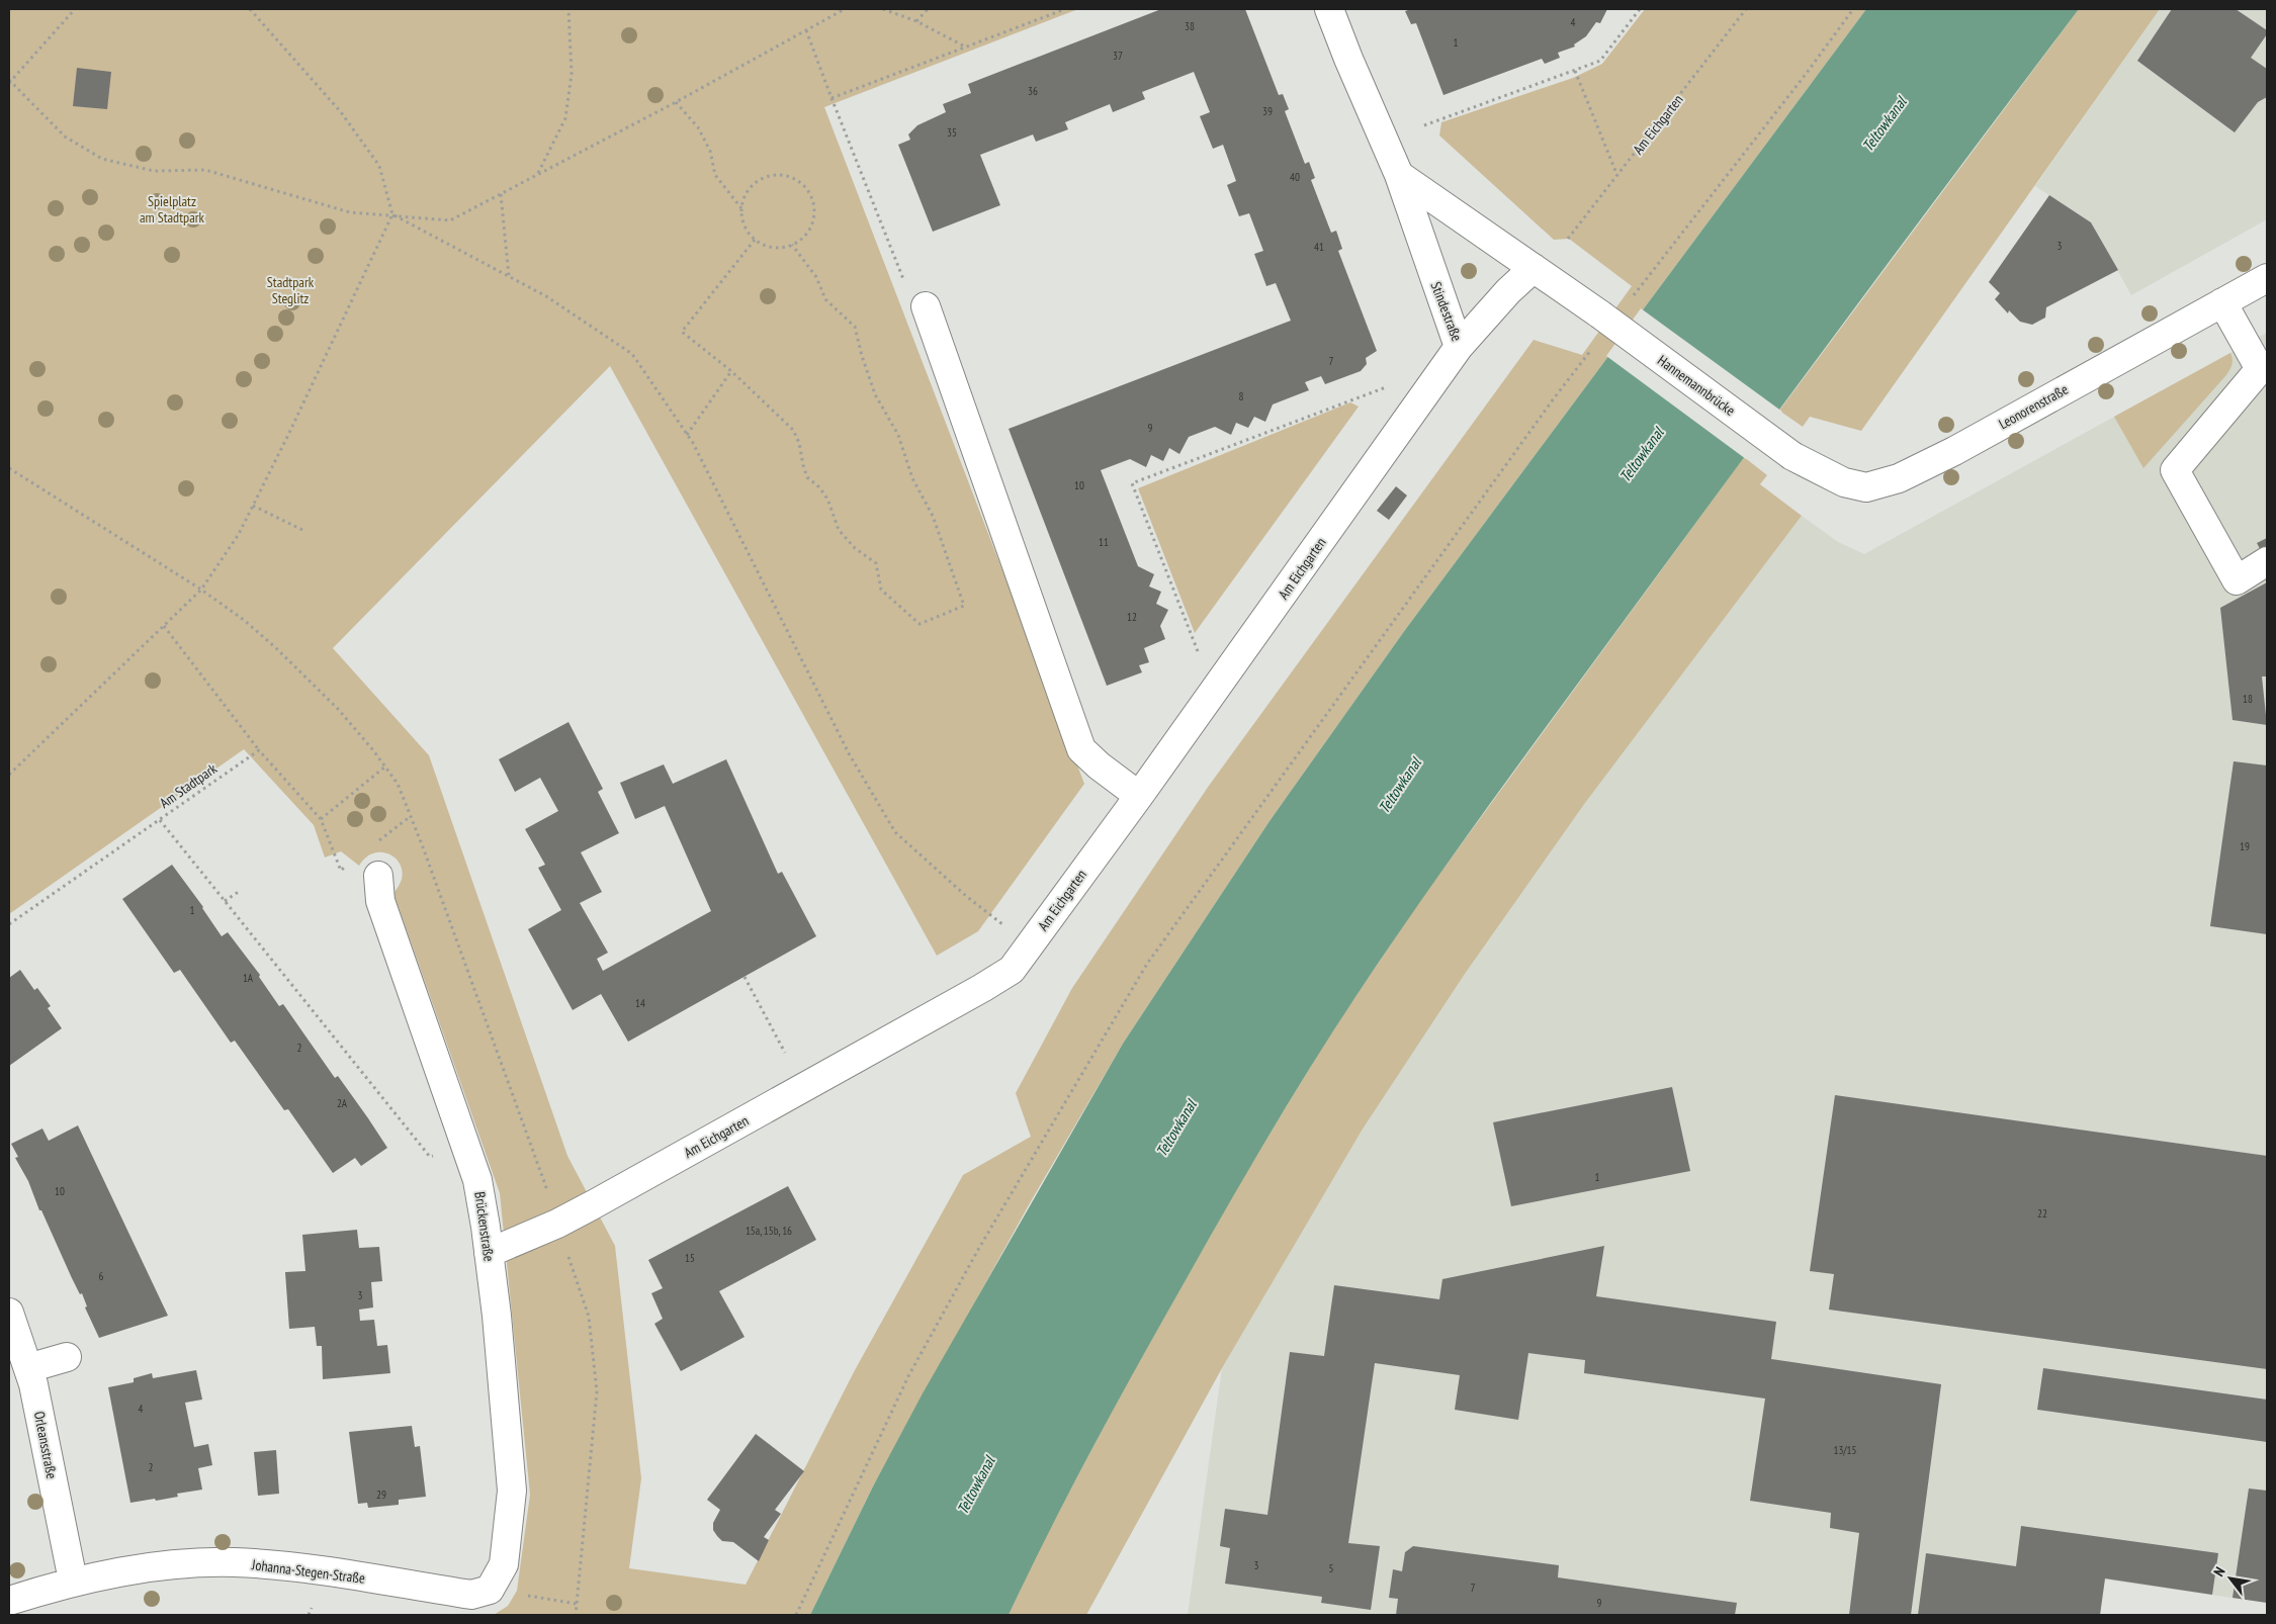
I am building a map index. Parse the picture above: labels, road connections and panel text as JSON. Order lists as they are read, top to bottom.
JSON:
{
  "streets": {
    "street": [
      "Am Eichgarten",
      "Stindestraße",
      "Hannemannbrücke",
      "Leonorenstraße",
      "Brückenstraße",
      "Orleansstraße",
      "Johanna-Stegen-Straße"
    ],
    "path": ["Am Stadtpark"]
  },
  "crossings": [
    ["Am Eichgarten", "Stindestraße"],
    ["Am Eichgarten", "Brückenstraße"],
    ["Stindestraße", "Hannemannbrücke"],
    ["Hannemannbrücke", "Leonorenstraße"],
    ["Brückenstraße", "Johanna-Stegen-Straße"],
    ["Orleansstraße", "Johanna-Stegen-Straße"]
  ],
  "water": ["Teltowkanal"],
  "parks": ["Spielplatz am Stadtpark", "Stadtpark Steglitz"],
  "house_numbers": [
    "4",
    "38",
    "1",
    "37",
    "36",
    "39",
    "35",
    "40",
    "3",
    "41",
    "7",
    "8",
    "9",
    "10",
    "11",
    "12",
    "18",
    "19",
    "1",
    "1A",
    "14",
    "2",
    "2A",
    "1",
    "10",
    "22",
    "15a, 15b, 16",
    "15",
    "6",
    "3",
    "4",
    "13/15",
    "2",
    "29",
    "3",
    "5",
    "7",
    "9"
  ],
  "north": "top left"
}
